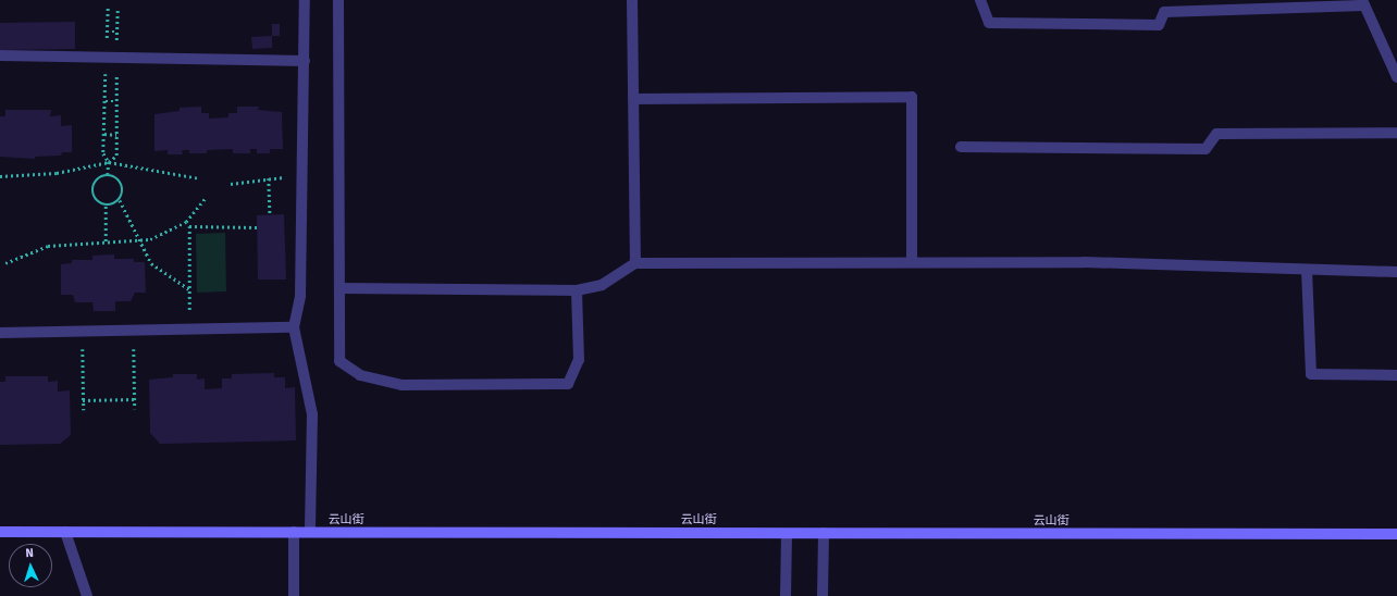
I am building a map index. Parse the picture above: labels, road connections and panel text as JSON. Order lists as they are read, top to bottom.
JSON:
{
  "streets": {
    "street": ["云山街"]
  },
  "north": "top"
}
